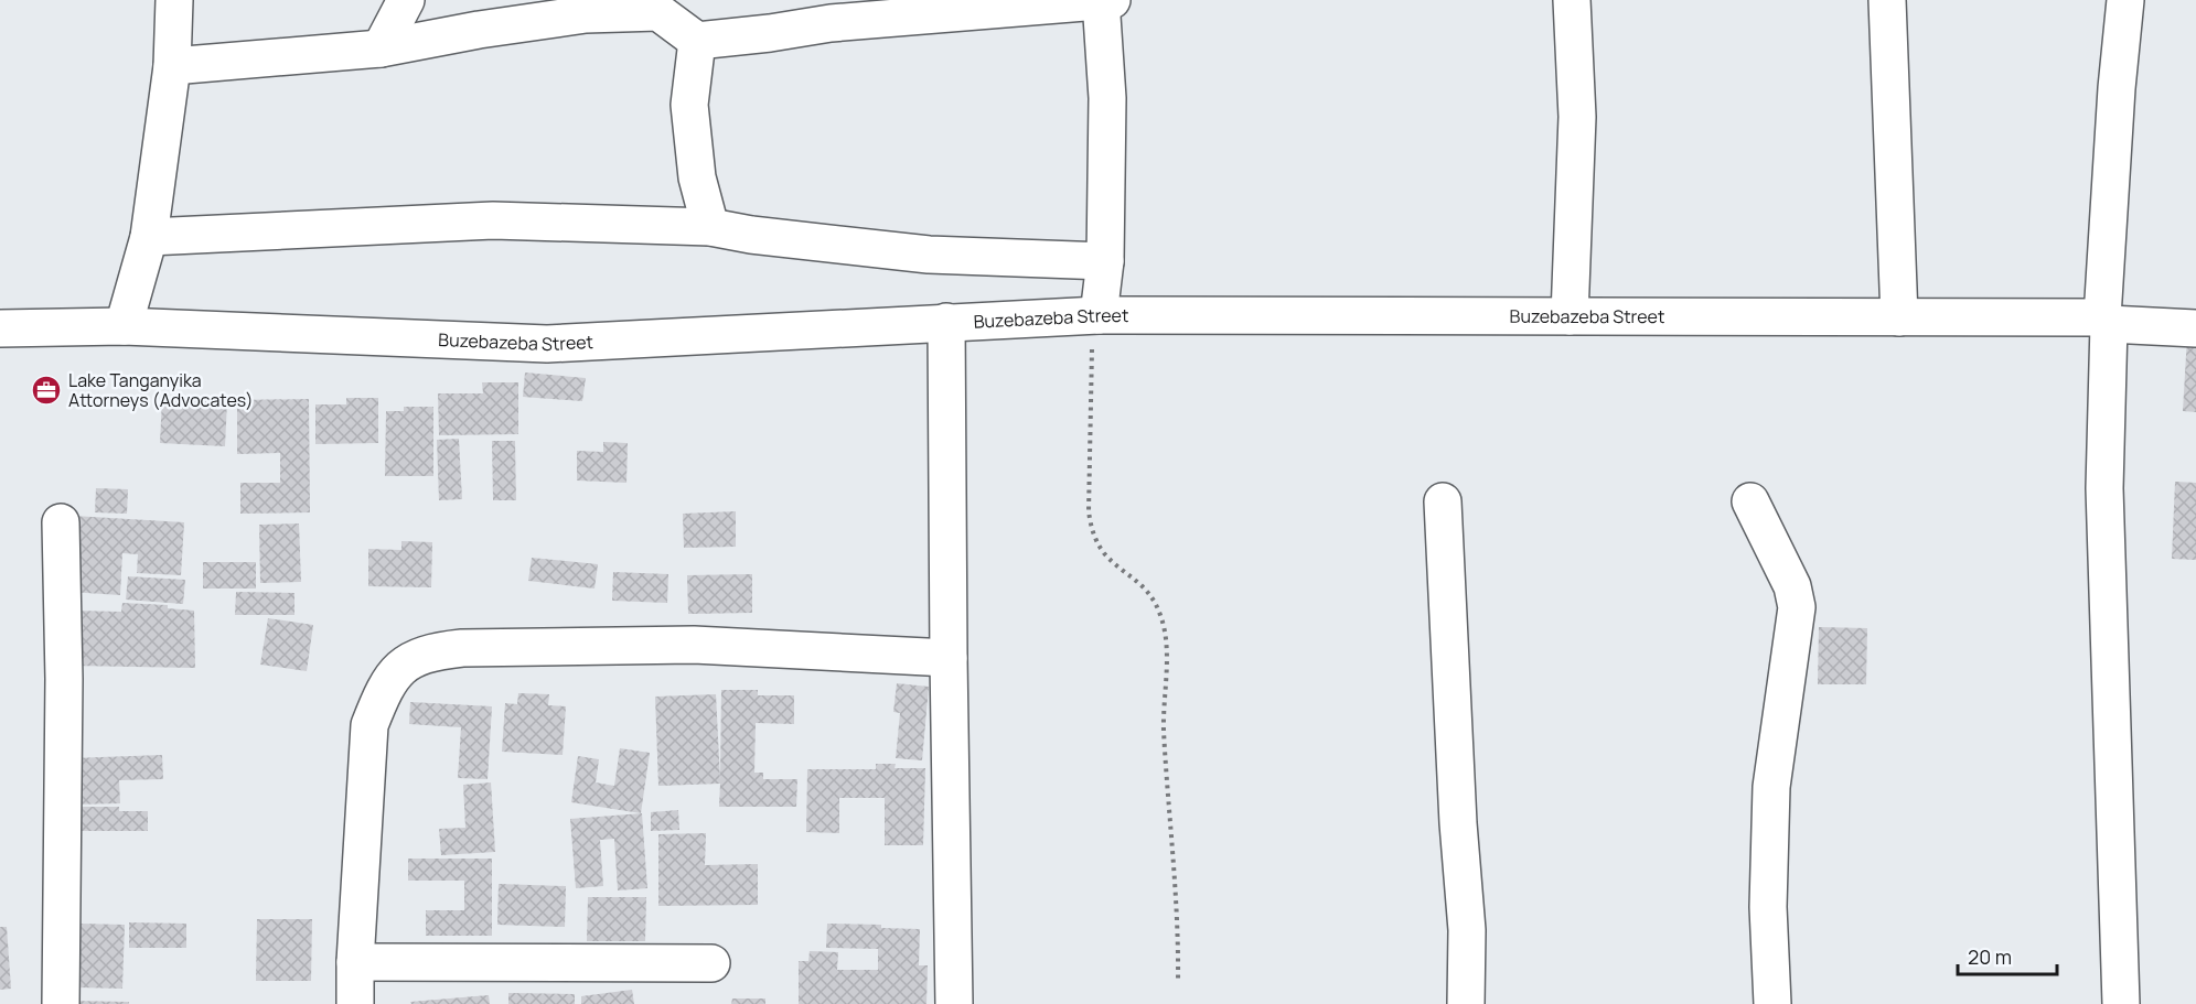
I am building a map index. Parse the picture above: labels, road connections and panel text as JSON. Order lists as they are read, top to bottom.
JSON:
{
  "streets": {
    "street": ["Buzebazeba Street"]
  },
  "places": {
    "office": ["Lake Tanganyika Attorneys (Advocates)"]
  },
  "scale_bar": "20 m"
}
